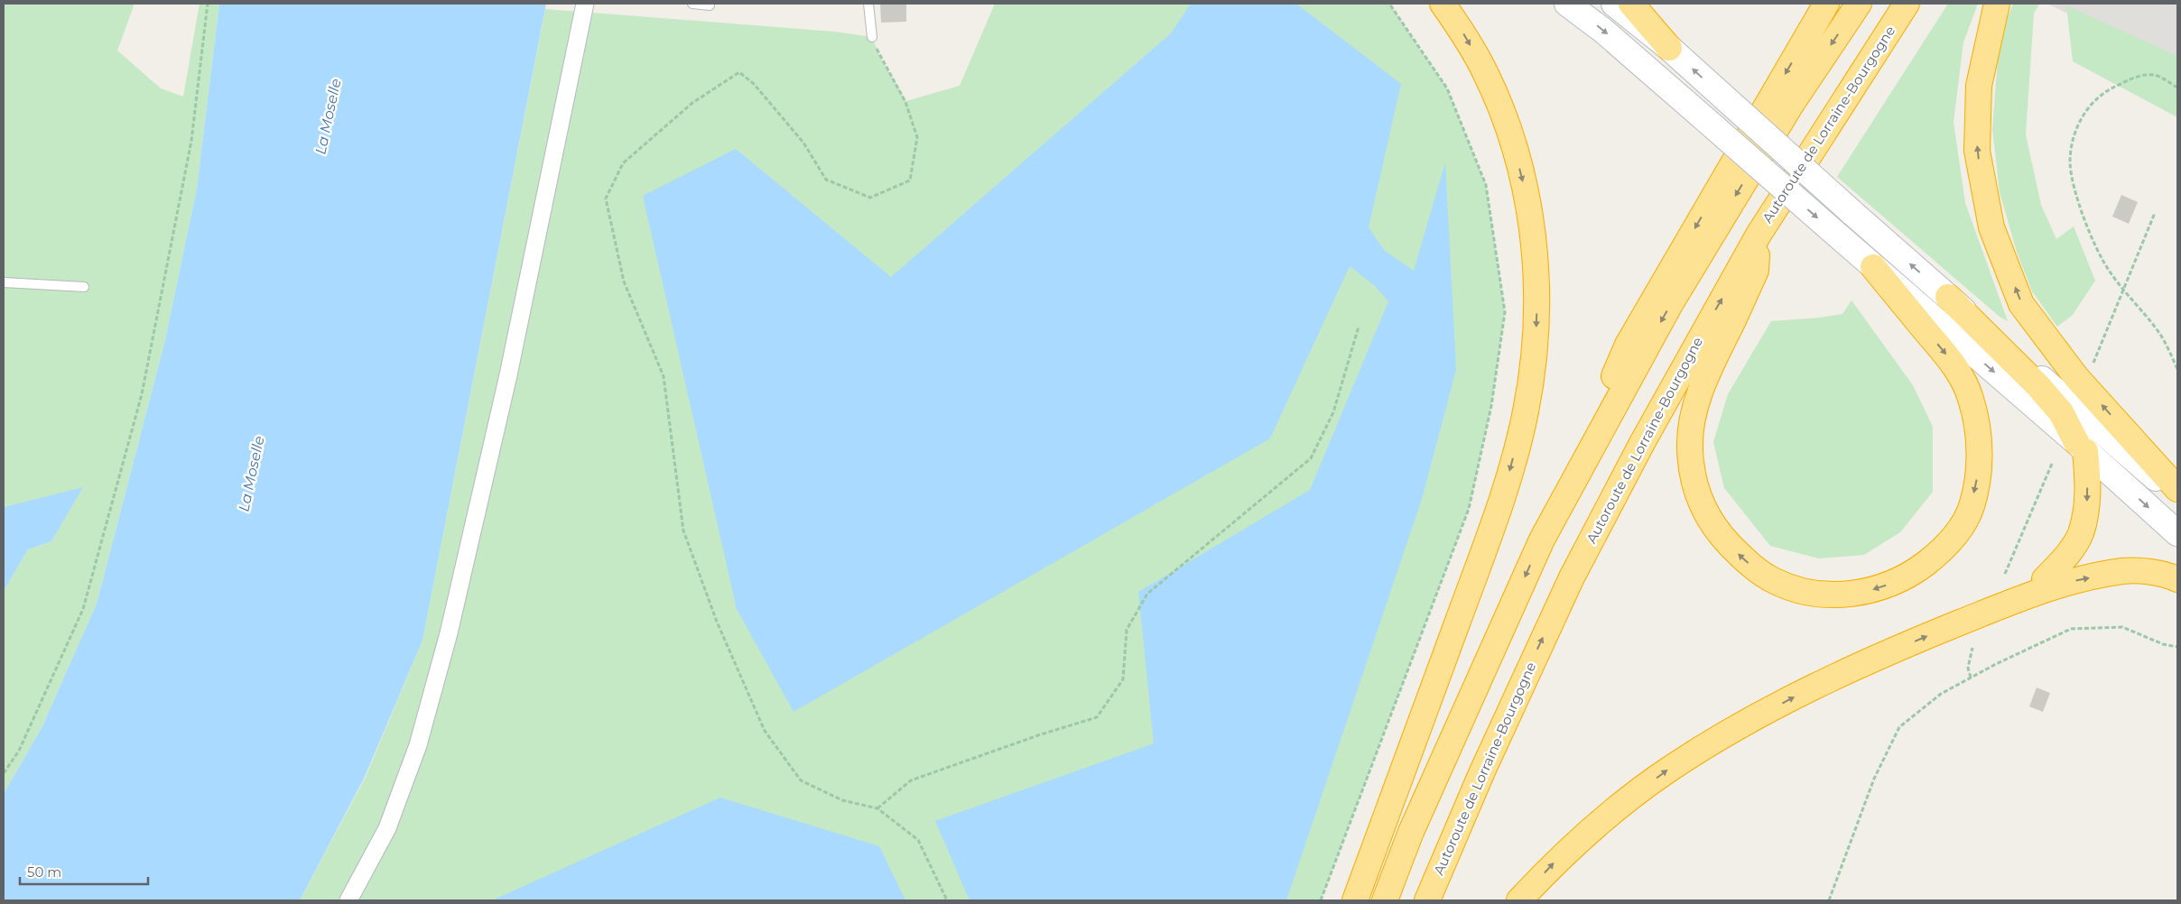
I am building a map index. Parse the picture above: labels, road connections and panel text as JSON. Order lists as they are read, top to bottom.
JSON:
{
  "streets": {
    "highway": ["Autoroute de Lorraine-Bourgogne"]
  },
  "water": ["La Moselle"],
  "scale_bar": "50 m"
}
